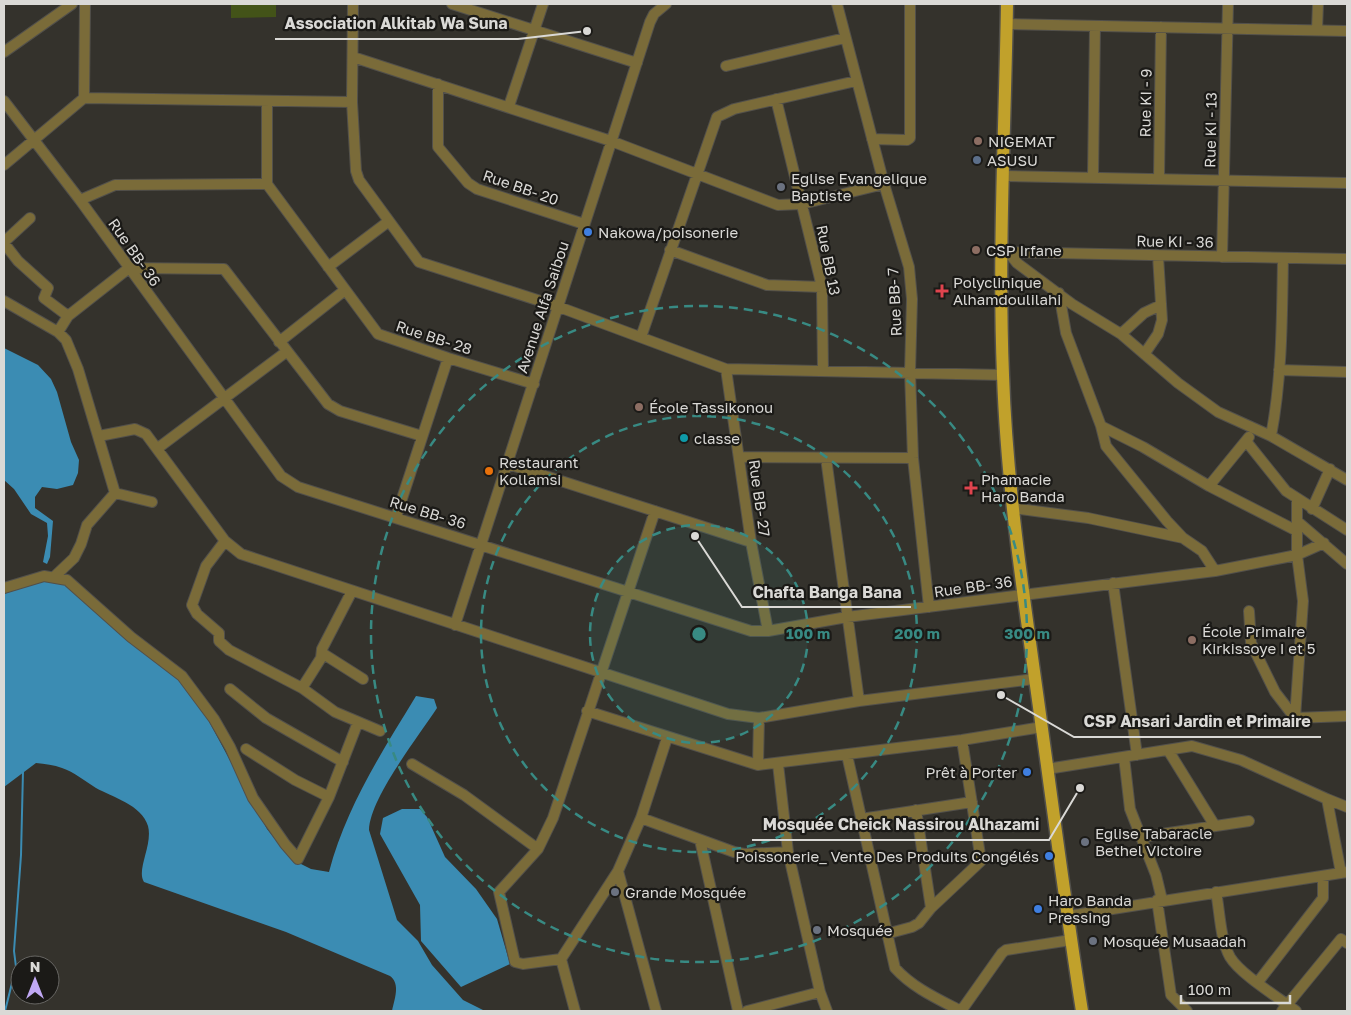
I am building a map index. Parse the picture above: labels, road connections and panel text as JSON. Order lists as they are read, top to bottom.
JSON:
{
  "streets": {
    "street": [
      "Rue KI - 9",
      "Rue KI - 13",
      "Rue BB- 20",
      "Rue KI - 36",
      "Rue BB- 36",
      "Rue BB 13",
      "Rue BB- 7",
      "Avenue Alfa Saibou",
      "Rue BB- 28",
      "Rue BB- 27"
    ]
  },
  "crossings": [
    ["Rue KI - 13", "Rue KI - 36"],
    ["Rue BB- 20", "Avenue Alfa Saibou"],
    ["Rue BB- 36", "Rue BB- 7"],
    ["Rue BB- 36", "Avenue Alfa Saibou"],
    ["Rue BB- 36", "Rue BB- 27"],
    ["Avenue Alfa Saibou", "Rue BB- 28"]
  ],
  "places": {
    "other": [
      "Association Alkitab Wa Suna",
      "NIGEMAT",
      "ASUSU",
      "Eglise Evangelique Baptiste",
      "Nakowa/poisonerie",
      "CSP Irfane",
      "École Tassikonou",
      "classe",
      "Restaurant Kollamsi",
      "Chafta Banga Bana",
      "École Primaire Kirkissoye I et 5",
      "CSP Ansari Jardin et Primaire",
      "Prêt à Porter",
      "Mosquée Cheick Nassirou Alhazami",
      "Eglise Tabaracle Bethel Victoire",
      "Poissonerie_ Vente Des Produits Congélés",
      "Grande Mosquée",
      "Haro Banda Pressing",
      "Mosquée",
      "Mosquée Musaadah"
    ],
    "health": ["Polyclinique Alhamdoulilahi", "Phamacie Haro Banda"]
  },
  "scale_bar": "100 m",
  "north": "top",
  "rings": ["100 m", "200 m", "300 m"]
}
